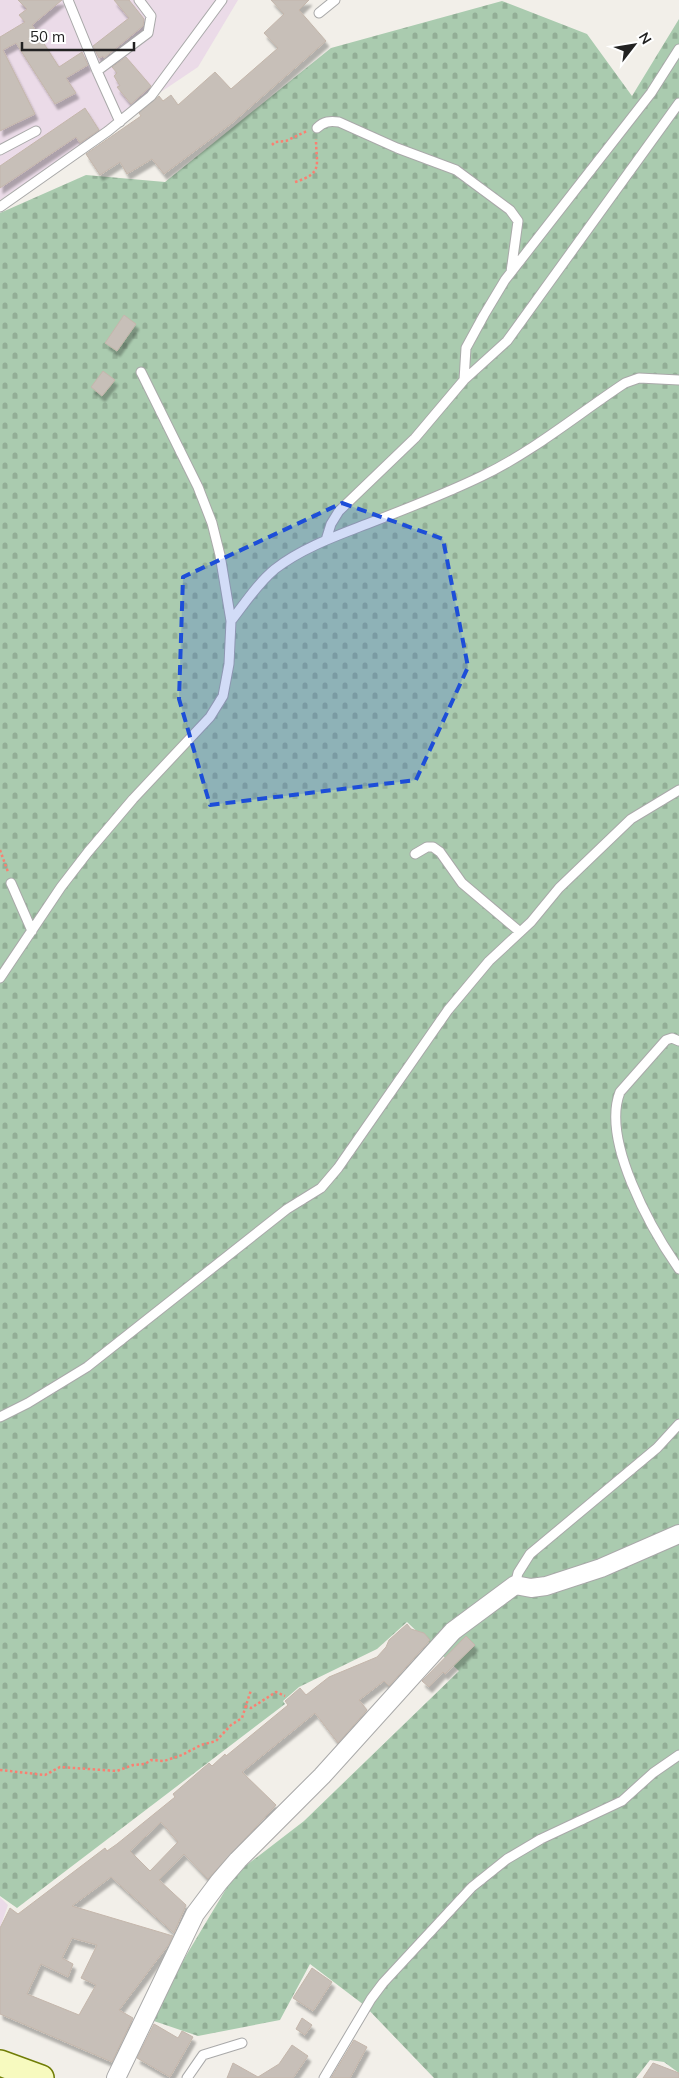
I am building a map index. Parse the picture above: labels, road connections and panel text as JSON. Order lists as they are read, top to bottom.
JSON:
{
  "scale_bar": "50 m",
  "north": "top right"
}
